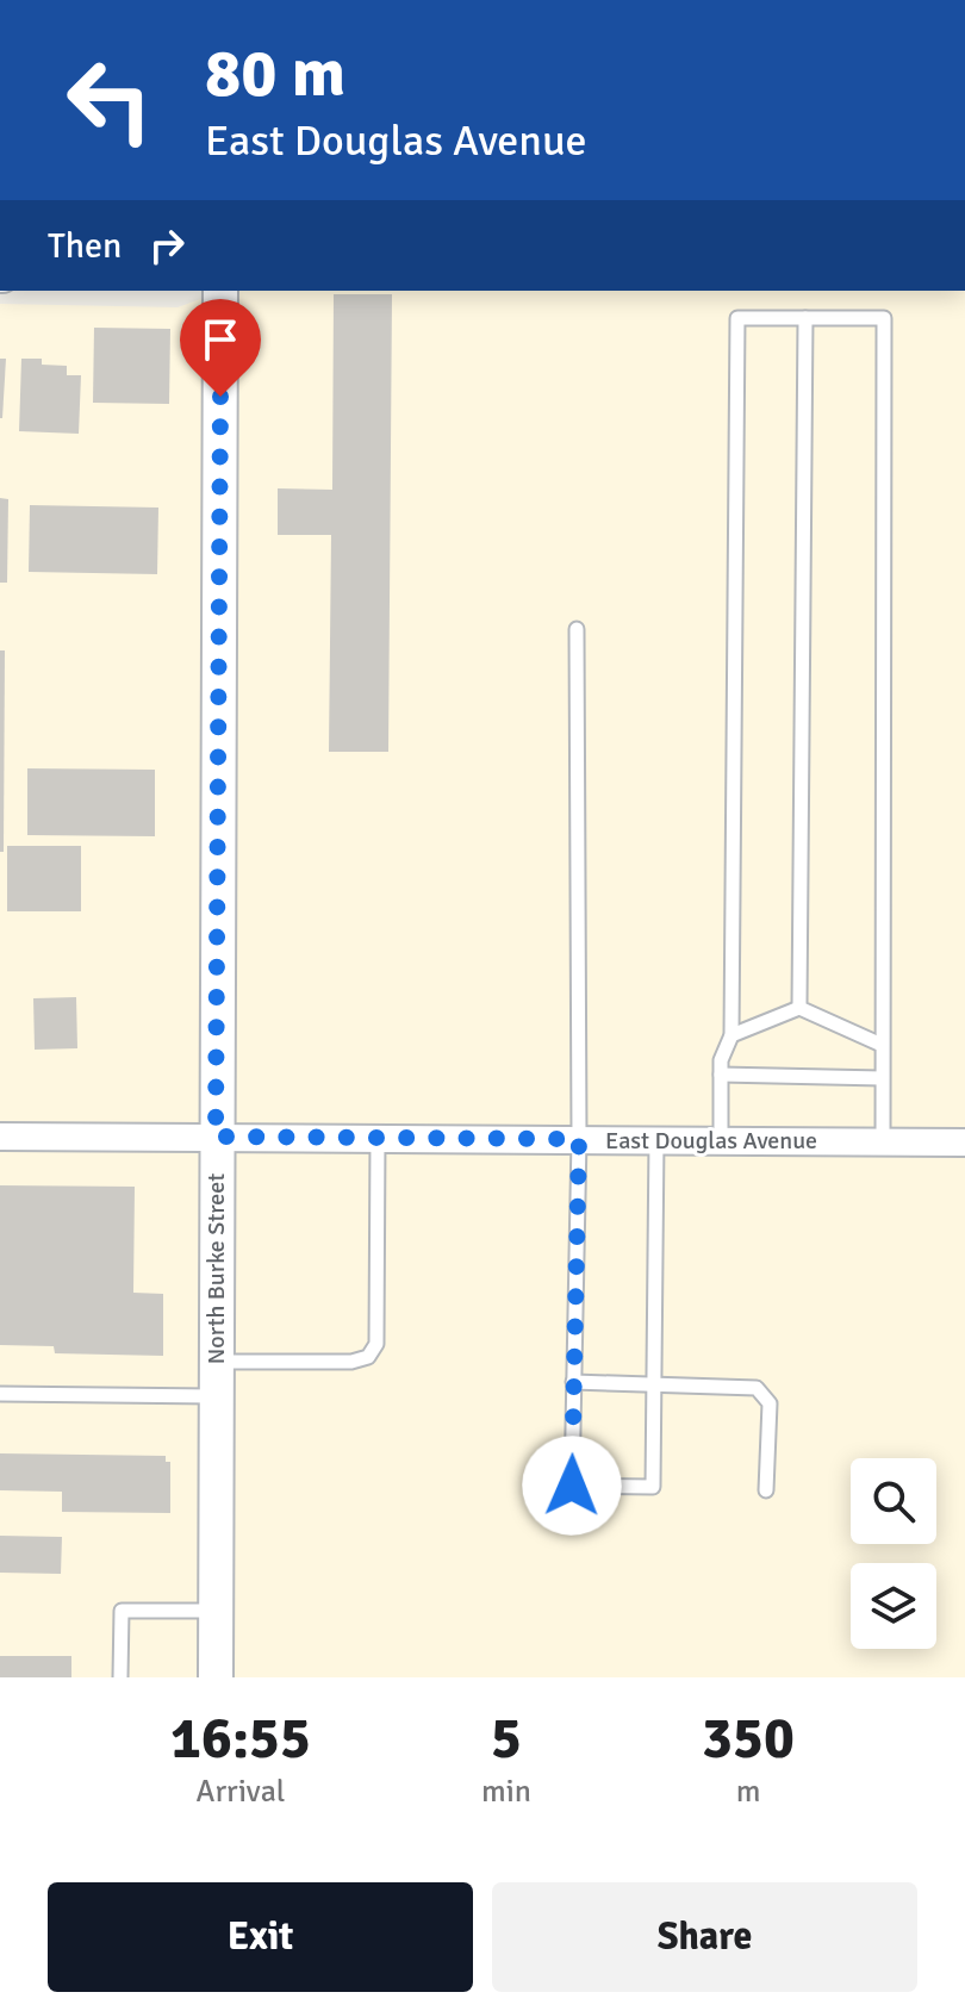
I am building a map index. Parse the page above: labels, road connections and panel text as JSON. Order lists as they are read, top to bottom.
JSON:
{
  "streets": {
    "street": ["East Douglas Avenue", "North Burke Street"]
  },
  "crossings": [
    ["East Douglas Avenue", "North Burke Street"]
  ],
  "page": {
    "turn": ["80 m", "East Douglas Avenue"],
    "then": "Then",
    "eta": [
      "16:55",
      "Arrival",
      "5",
      "min",
      "350",
      "m"
    ],
    "buttons": ["Exit", "Share"]
  }
}
